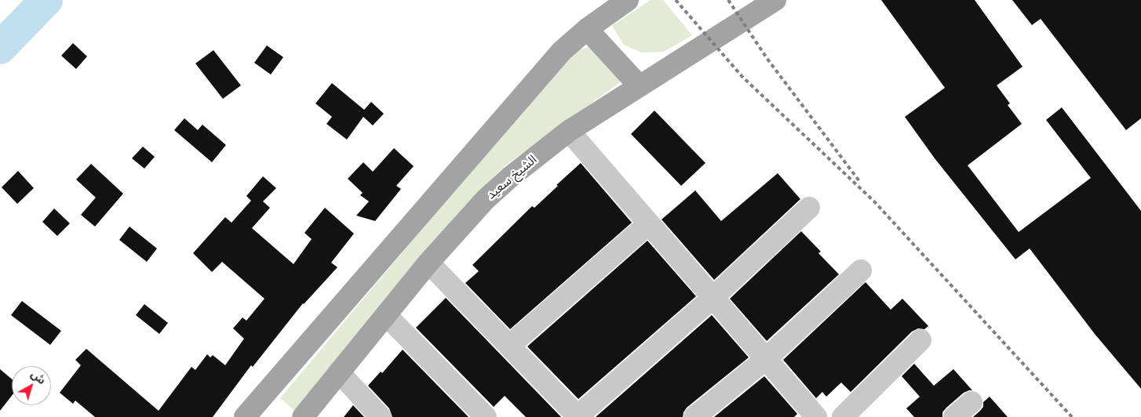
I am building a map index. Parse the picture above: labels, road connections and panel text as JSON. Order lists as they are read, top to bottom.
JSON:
{
  "streets": {
    "main road": ["الشيخ سعيد"]
  },
  "north": "top right"
}
